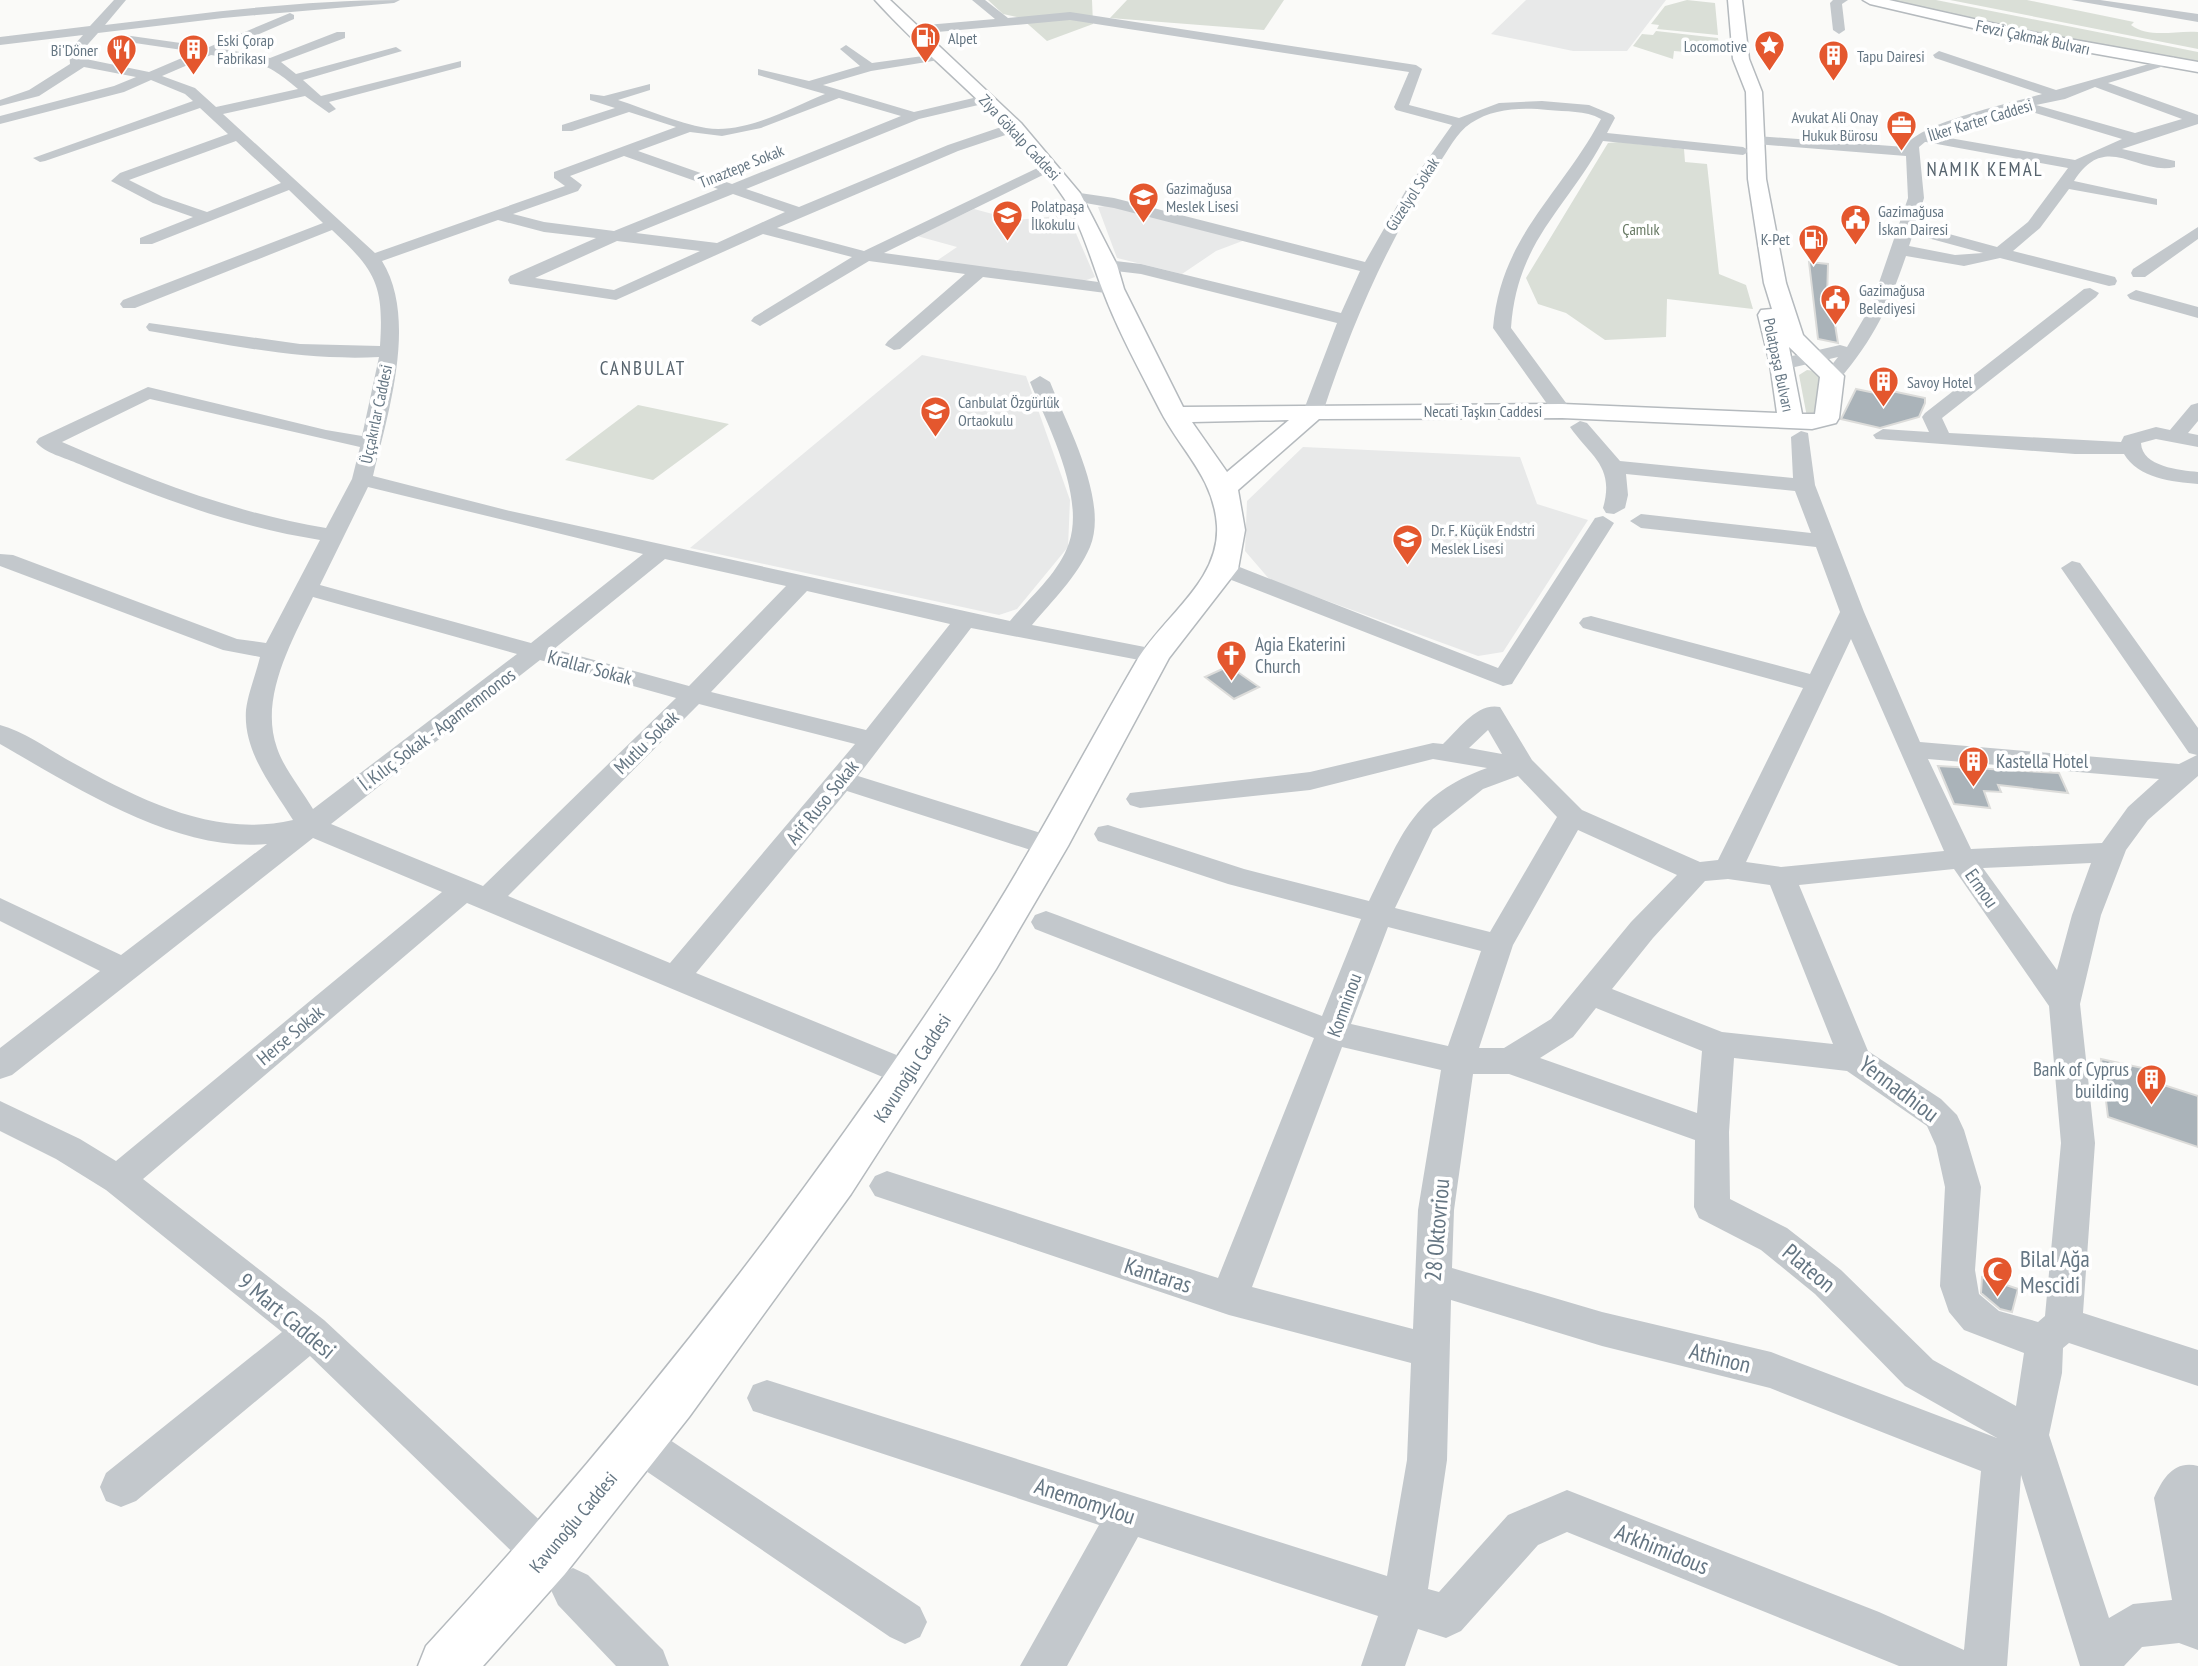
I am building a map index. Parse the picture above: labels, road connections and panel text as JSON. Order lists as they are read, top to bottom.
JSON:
{
  "streets": {
    "main road": [
      "Fevzi Çakmak Bulvarı",
      "Ziya Gökalp Caddesi",
      "Polatpaşa Bulvarı",
      "Necati Taşkın Caddesi",
      "Kavunoğlu Caddesi"
    ],
    "street": [
      "İlker Karter Caddesi",
      "Tınaztepe Sokak",
      "Güzelyol Sokak",
      "Üççakırlar Caddesi",
      "Krallar Sokak",
      "İ. Kılıç Sokak - Agamemnonos",
      "Mutlu Sokak",
      "Arif Ruso Sokak",
      "Ermou",
      "Komninou",
      "Herse Sokak",
      "Yennadhiou",
      "28 Oktovriou",
      "Plateon",
      "Kantaras",
      "9 Mart Caddesi",
      "Athinon",
      "Anemomylou",
      "Arkhimidous"
    ]
  },
  "crossings": [
    ["Fevzi Çakmak Bulvarı", "İlker Karter Caddesi"],
    ["İlker Karter Caddesi", "Polatpaşa Bulvarı"],
    ["Ziya Gökalp Caddesi", "Tınaztepe Sokak"],
    ["Ziya Gökalp Caddesi", "Necati Taşkın Caddesi"],
    ["Ziya Gökalp Caddesi", "Kavunoğlu Caddesi"],
    ["Güzelyol Sokak", "Necati Taşkın Caddesi"],
    ["Polatpaşa Bulvarı", "Necati Taşkın Caddesi"],
    ["Polatpaşa Bulvarı", "Ermou"],
    ["Necati Taşkın Caddesi", "Ermou"],
    ["Necati Taşkın Caddesi", "Kavunoğlu Caddesi"],
    ["Üççakırlar Caddesi", "Krallar Sokak"],
    ["Üççakırlar Caddesi", "İ. Kılıç Sokak - Agamemnonos"],
    ["Krallar Sokak", "İ. Kılıç Sokak - Agamemnonos"],
    ["Krallar Sokak", "Mutlu Sokak"],
    ["Krallar Sokak", "Arif Ruso Sokak"],
    ["Mutlu Sokak", "Herse Sokak"],
    ["Ermou", "Yennadhiou"],
    ["Ermou", "Plateon"],
    ["Ermou", "Athinon"],
    ["Komninou", "Kantaras"],
    ["Herse Sokak", "9 Mart Caddesi"],
    ["Kavunoğlu Caddesi", "9 Mart Caddesi"],
    ["28 Oktovriou", "Kantaras"],
    ["28 Oktovriou", "Athinon"],
    ["28 Oktovriou", "Anemomylou"],
    ["28 Oktovriou", "Arkhimidous"],
    ["Plateon", "Athinon"],
    ["Anemomylou", "Arkhimidous"]
  ],
  "districts": ["NAMIK KEMAL", "CANBULAT"],
  "parks": ["Çamlık"],
  "places": {
    "fuel station": ["Alpet", "K-Pet"],
    "place": ["Locomotive"],
    "building": [
      "Eski Çorap Fabrikası",
      "Tapu Dairesi",
      "Savoy Hotel",
      "Kastella Hotel",
      "Bank of Cyprus building"
    ],
    "restaurant": ["Bi'Döner"],
    "office": ["Avukat Ali Onay Hukuk Bürosu"],
    "school or university": [
      "Gazimağusa Meslek Lisesi",
      "Polatpaşa İlkokulu",
      "Canbulat Özgürlük Ortaokulu",
      "Dr. F. Küçük Endstri Meslek Lisesi"
    ],
    "public building": ["Gazimağusa İskan Dairesi", "Gazimağusa Belediyesi"],
    "church": ["Agia Ekaterini Church"],
    "mosque": ["Bilal Ağa Mescidi"]
  }
}
